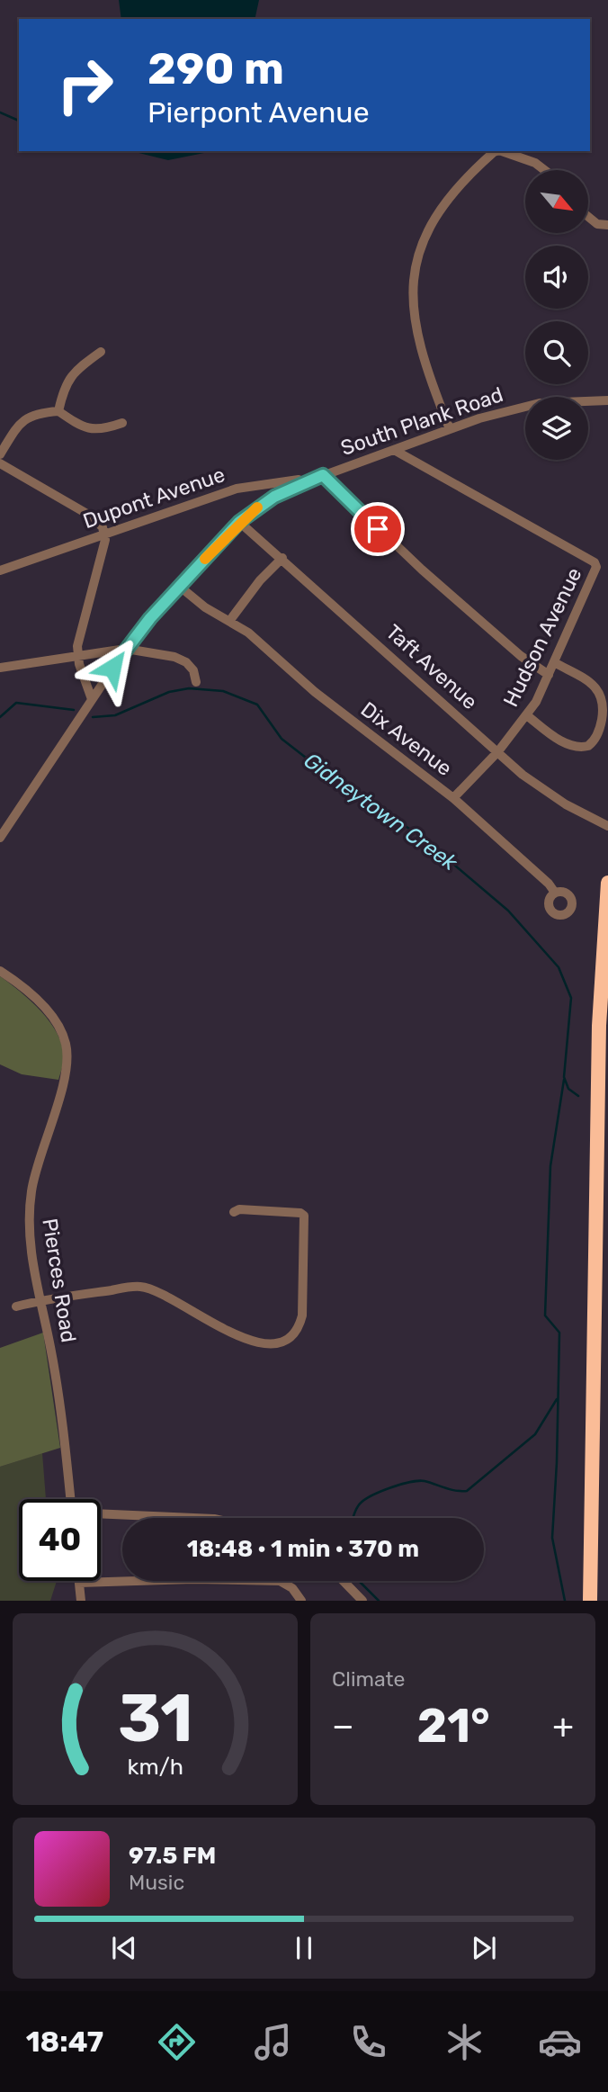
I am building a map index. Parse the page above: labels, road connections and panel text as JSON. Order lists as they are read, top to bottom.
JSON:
{
  "streets": {
    "street": [
      "South Plank Road",
      "Dupont Avenue",
      "Hudson Avenue",
      "Taft Avenue",
      "Dix Avenue",
      "Pierces Road"
    ]
  },
  "crossings": [
    ["South Plank Road", "Dupont Avenue"],
    ["South Plank Road", "Hudson Avenue"],
    ["Hudson Avenue", "Taft Avenue"],
    ["Hudson Avenue", "Dix Avenue"]
  ],
  "water": ["Gidneytown Creek"],
  "north": "bottom right",
  "page": {
    "turn": ["290 m", "Pierpont Avenue"],
    "limit": "40",
    "trip": "18:48 · 1 min · 370 m",
    "tile": "Climate",
    "heat": ["−", "21°", "+"],
    "song": ["97.5 FM", "Music"],
    "tabs": "18:47",
    "gauge": ["31", "km/h"]
  }
}
